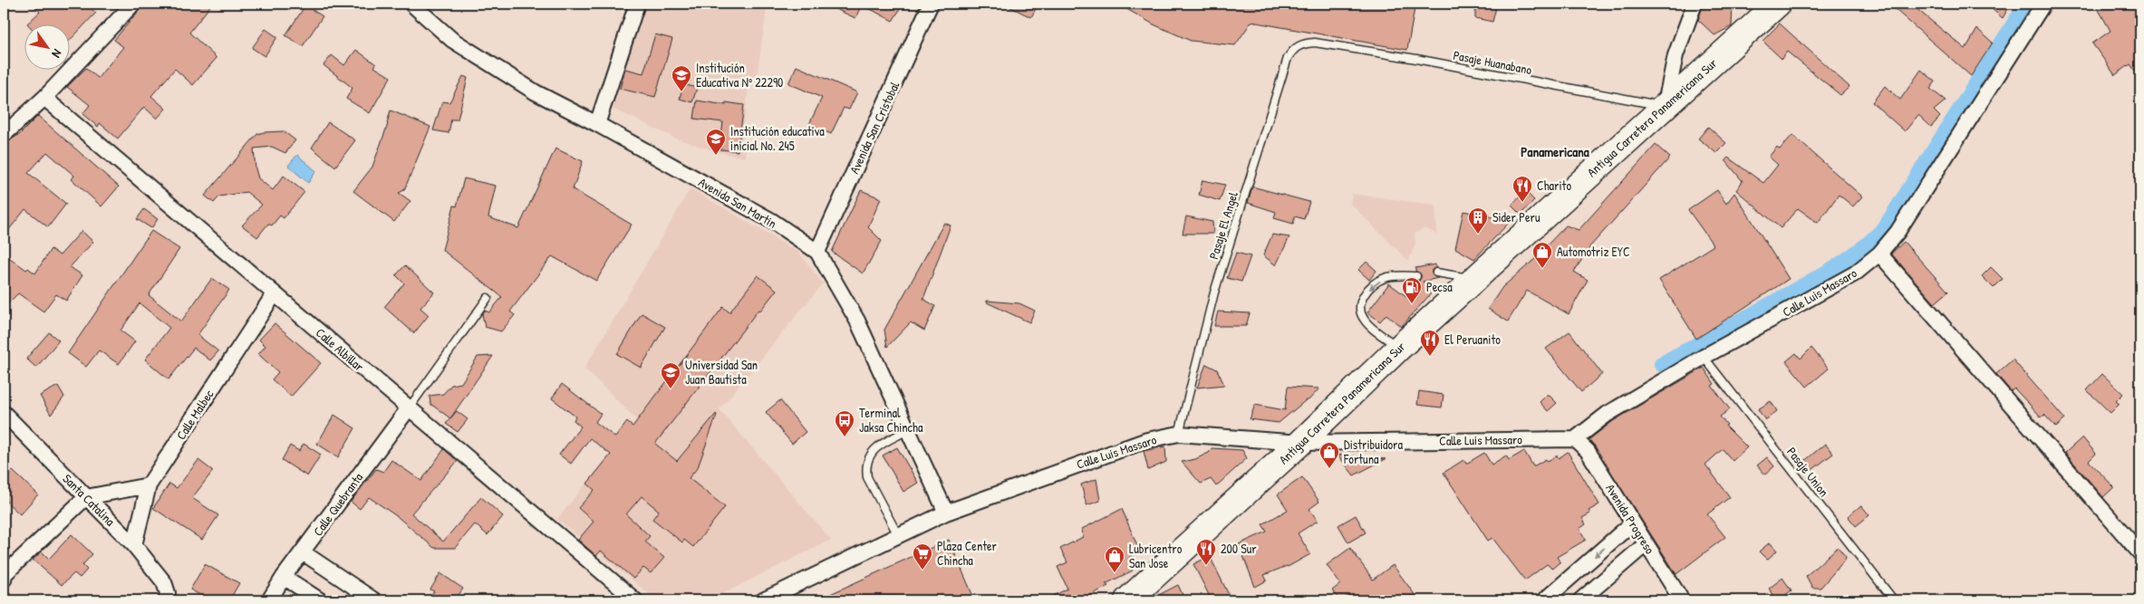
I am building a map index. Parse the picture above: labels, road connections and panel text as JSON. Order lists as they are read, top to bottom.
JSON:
{
  "streets": {
    "highway": ["Antigua Carretera Panamericana Sur"],
    "street": [
      "Avenida San Cristobal",
      "Avenida San Martin",
      "Calle Luis Massaro",
      "Calle Albillar",
      "Calle Malbec",
      "Santa Catalina",
      "Calle Quebranta",
      "Avenida Progreso"
    ],
    "lane": ["Pasaje Huanabano", "Pasaje El Angel", "Pasaje Union"]
  },
  "crossings": [
    ["Pasaje Huanabano", "Antigua Carretera Panamericana Sur"],
    ["Pasaje Huanabano", "Pasaje El Angel"],
    ["Antigua Carretera Panamericana Sur", "Calle Luis Massaro"],
    ["Avenida San Cristobal", "Avenida San Martin"],
    ["Avenida San Martin", "Calle Luis Massaro"],
    ["Pasaje El Angel", "Calle Luis Massaro"],
    ["Calle Luis Massaro", "Pasaje Union"],
    ["Calle Luis Massaro", "Avenida Progreso"],
    ["Calle Albillar", "Calle Malbec"],
    ["Calle Albillar", "Calle Quebranta"],
    ["Calle Malbec", "Santa Catalina"]
  ],
  "districts": ["Panamericana"],
  "places": {
    "school or university": ["Institución Educativa Nº 22290", "Institución educativa inicial No. 245", "Universidad San Juan Bautista"],
    "restaurant": ["Charito", "El Peruanito", "200 Sur"],
    "building": ["Sider Peru"],
    "shop": ["Automotriz EYC", "Distribuidora Fortuna", "Lubricentro San Jose"],
    "fuel station": ["Pecsa"],
    "bus stop": ["Terminal Jaksa Chincha"],
    "supermarket": ["Plaza Center Chincha"]
  },
  "north": "bottom right"
}
